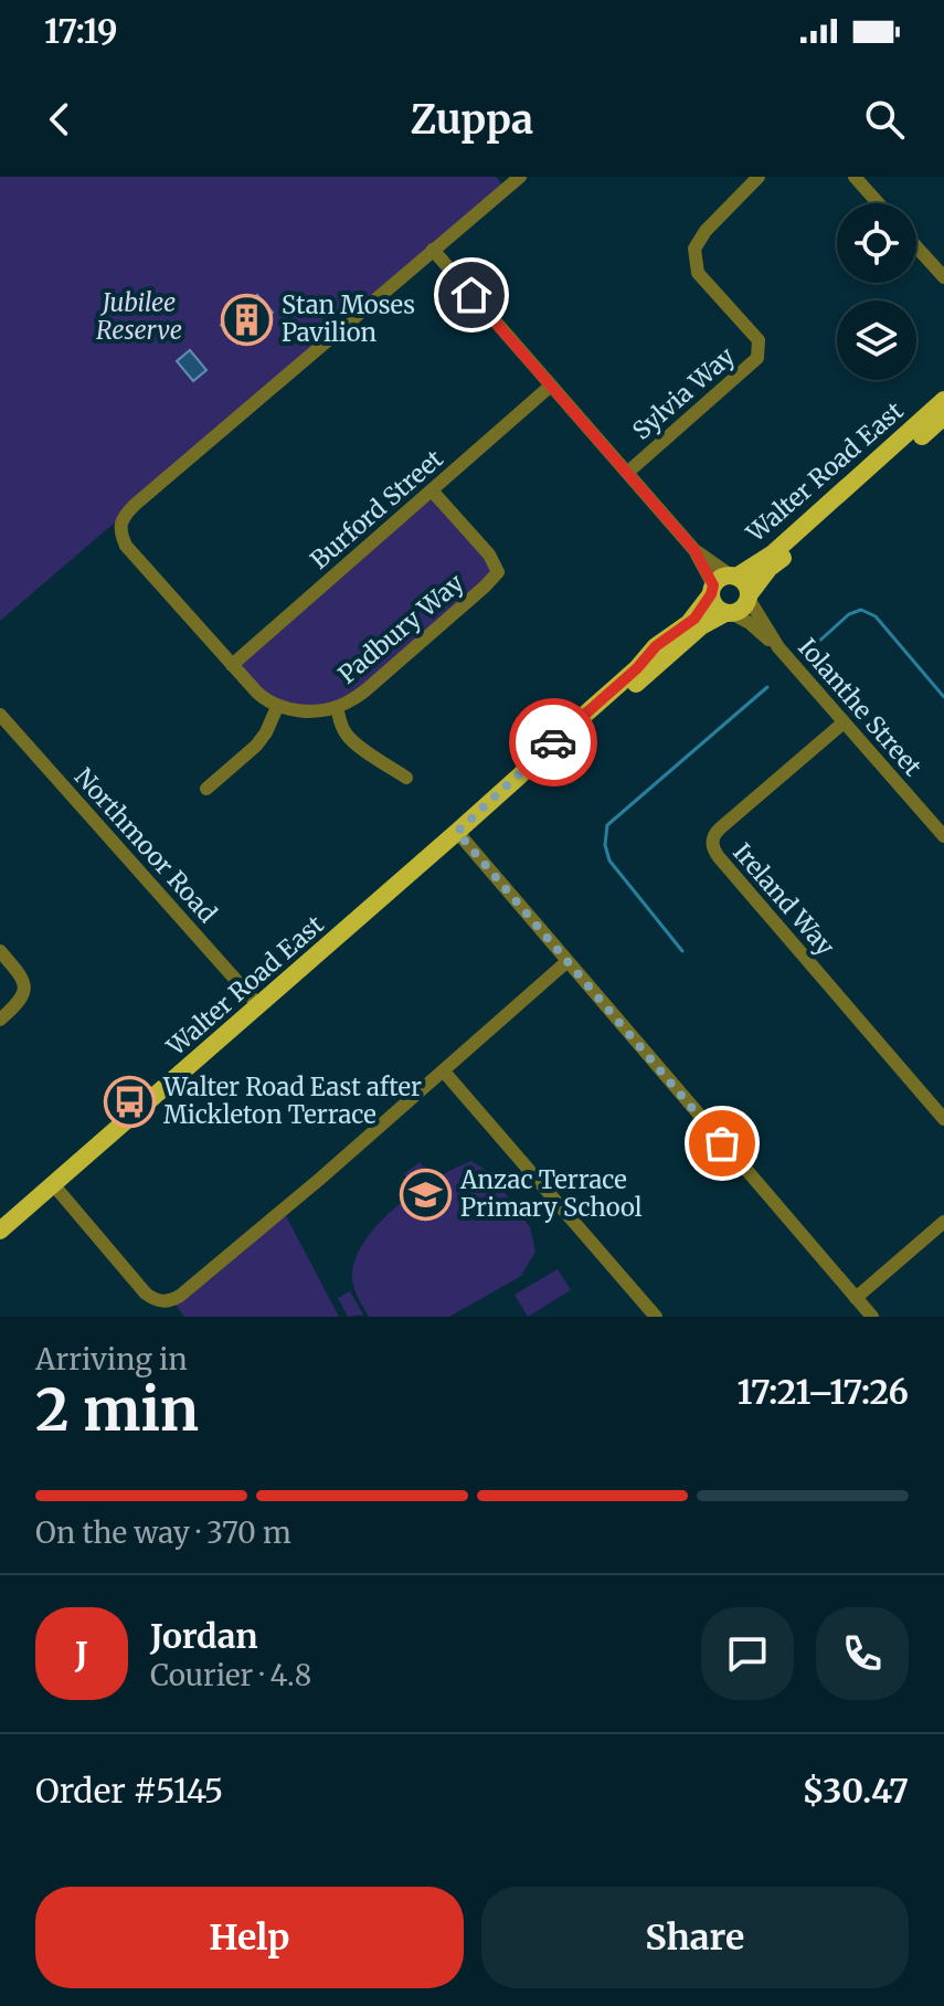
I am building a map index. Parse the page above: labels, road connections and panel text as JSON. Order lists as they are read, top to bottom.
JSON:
{
  "streets": {
    "main road": ["Walter Road East"],
    "street": [
      "Sylvia Way",
      "Burford Street",
      "Padbury Way",
      "Iolanthe Street",
      "Northmoor Road",
      "Ireland Way"
    ]
  },
  "crossings": [
    ["Walter Road East", "Iolanthe Street"],
    ["Walter Road East", "Northmoor Road"],
    ["Burford Street", "Padbury Way"],
    ["Iolanthe Street", "Ireland Way"]
  ],
  "parks": ["Jubilee Reserve"],
  "places": {
    "building": ["Stan Moses Pavilion"],
    "bus stop": ["Walter Road East after Mickleton Terrace"],
    "school or university": ["Anzac Terrace Primary School"]
  },
  "page": {
    "status": "17:19",
    "header": "Zuppa",
    "heading": ["2 min", "Arriving in", "17:21–17:26"],
    "panel": [
      "Jordan",
      "Courier · 4.8",
      "Order #5145",
      "$30.47"
    ],
    "bar": "On the way · 370 m",
    "round": "J",
    "buttons": ["Help", "Share"]
  }
}
